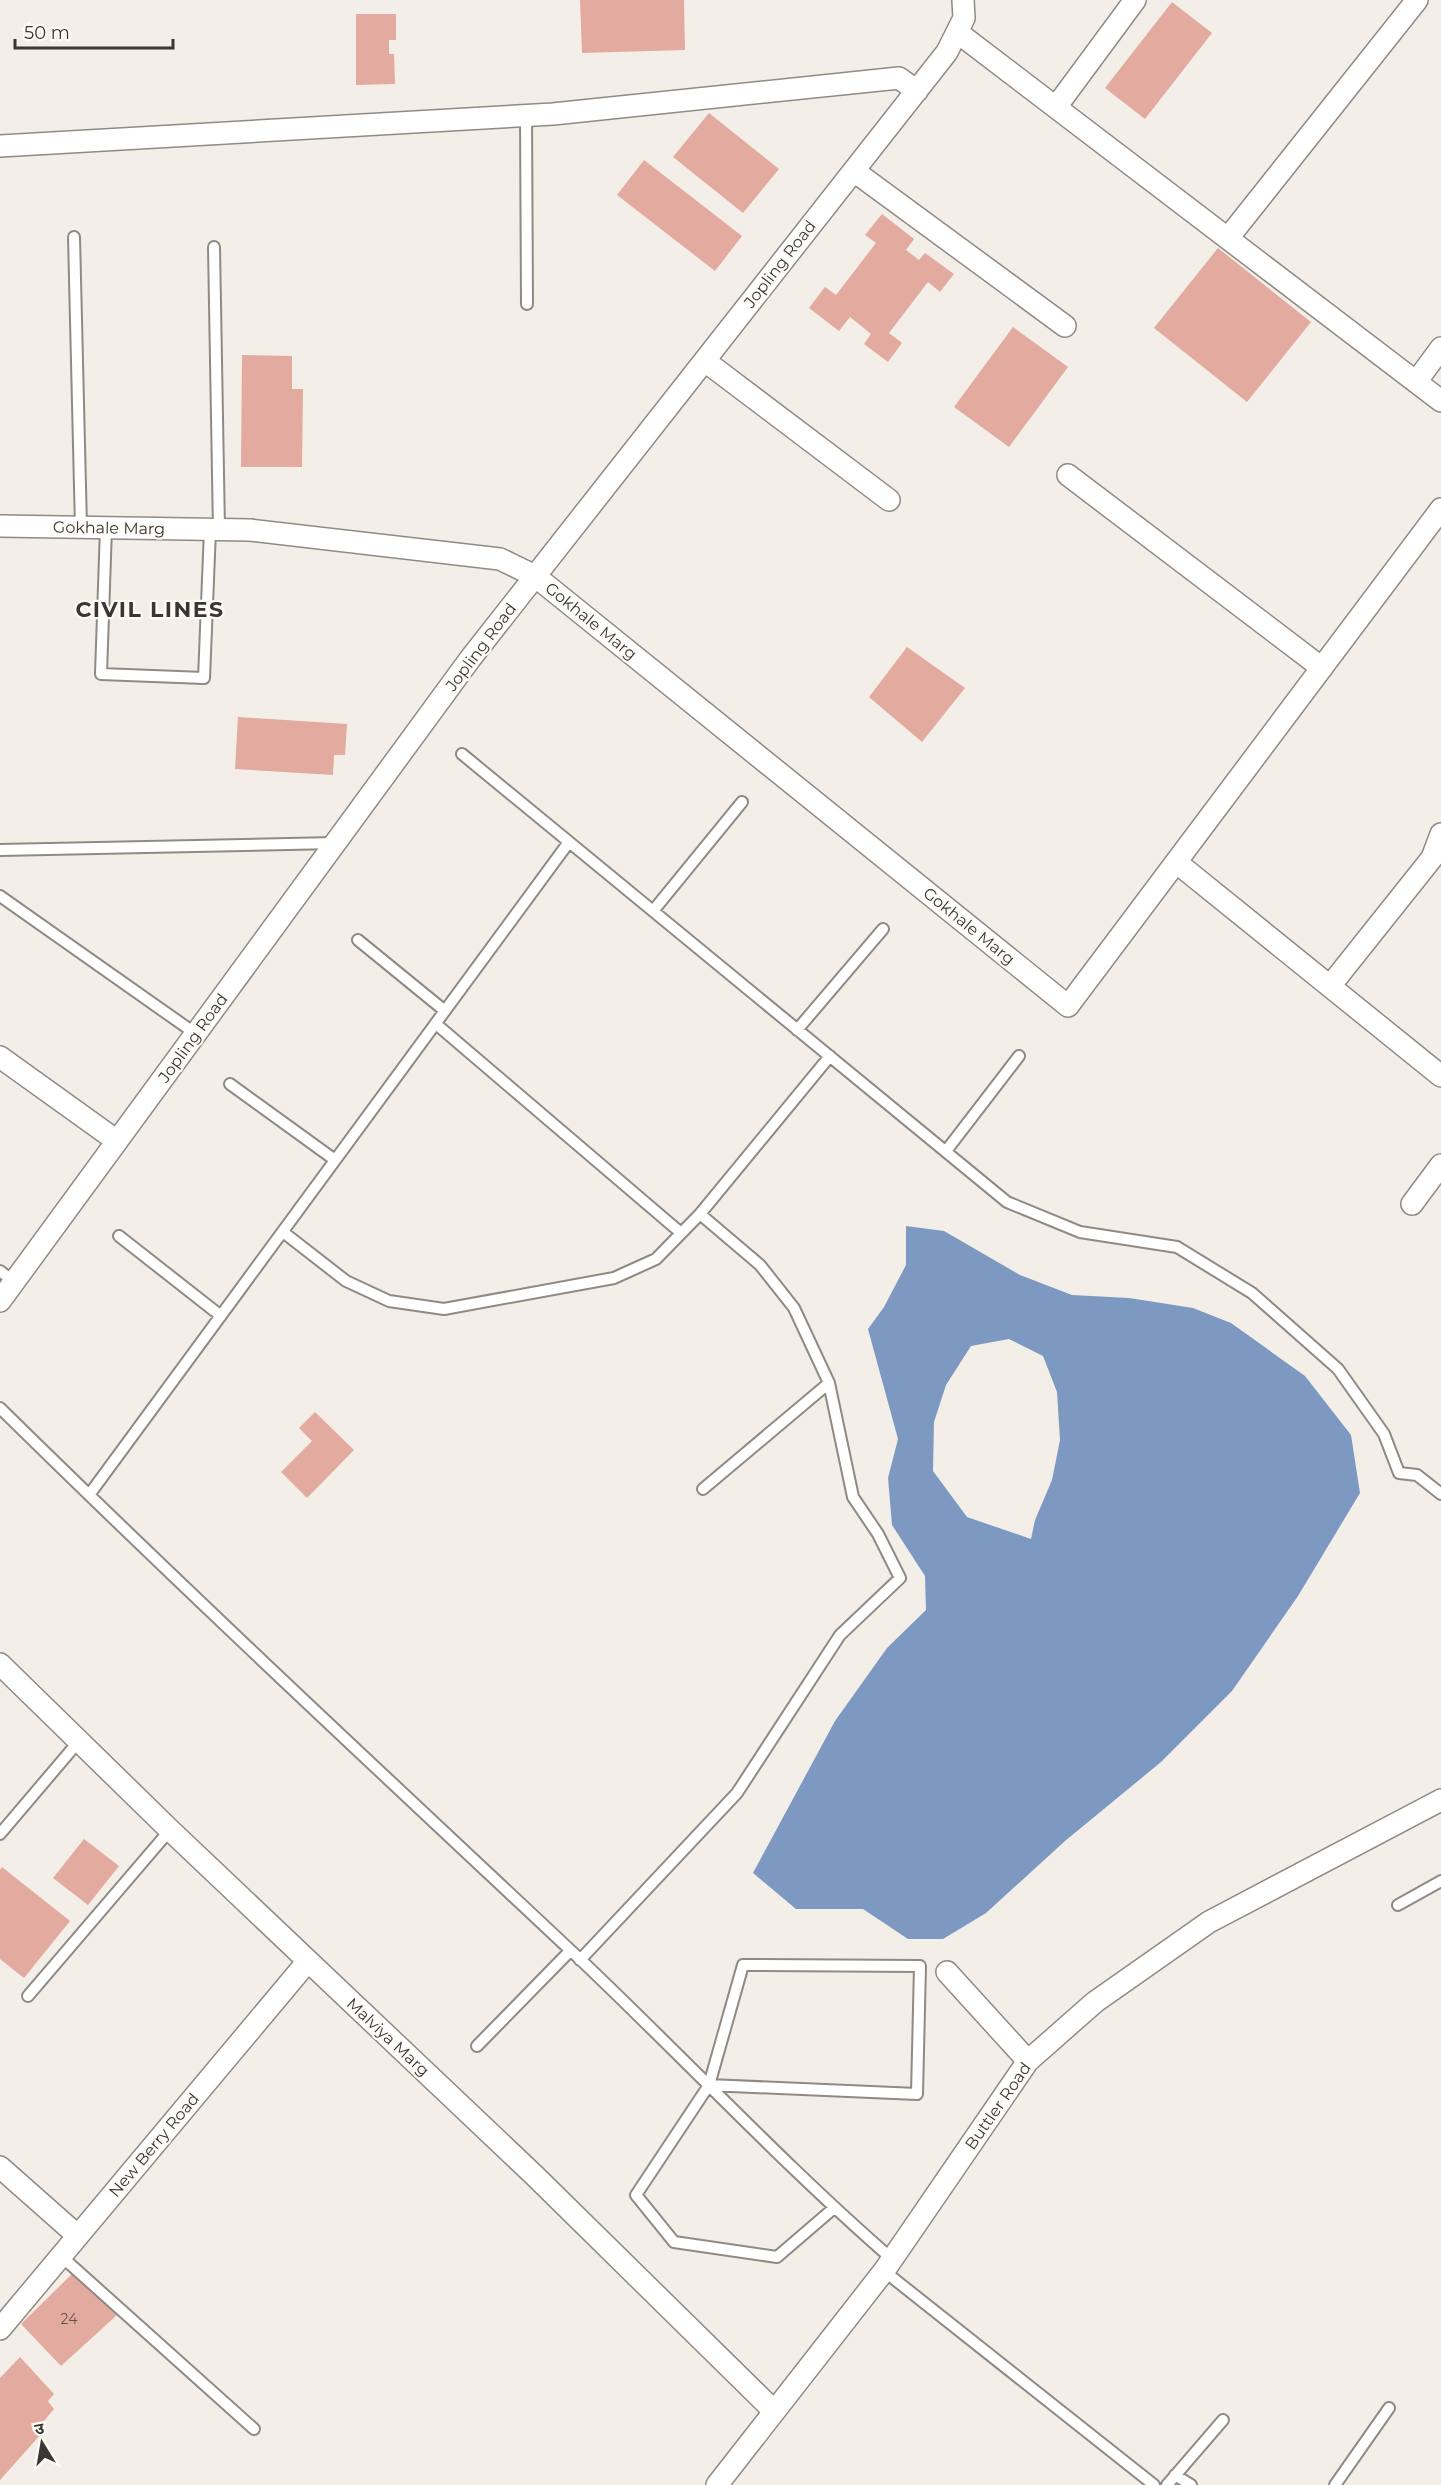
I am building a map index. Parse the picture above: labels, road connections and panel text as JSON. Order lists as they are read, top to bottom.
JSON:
{
  "streets": {
    "street": [
      "Jopling Road",
      "Gokhale Marg",
      "Malviya Marg",
      "Buttler Road",
      "New Berry Road"
    ]
  },
  "crossings": [
    ["Jopling Road", "Gokhale Marg"],
    ["Malviya Marg", "Buttler Road"],
    ["Malviya Marg", "New Berry Road"]
  ],
  "districts": ["CIVIL LINES"],
  "house_numbers": ["24"],
  "scale_bar": "50 m",
  "north": "top"
}
